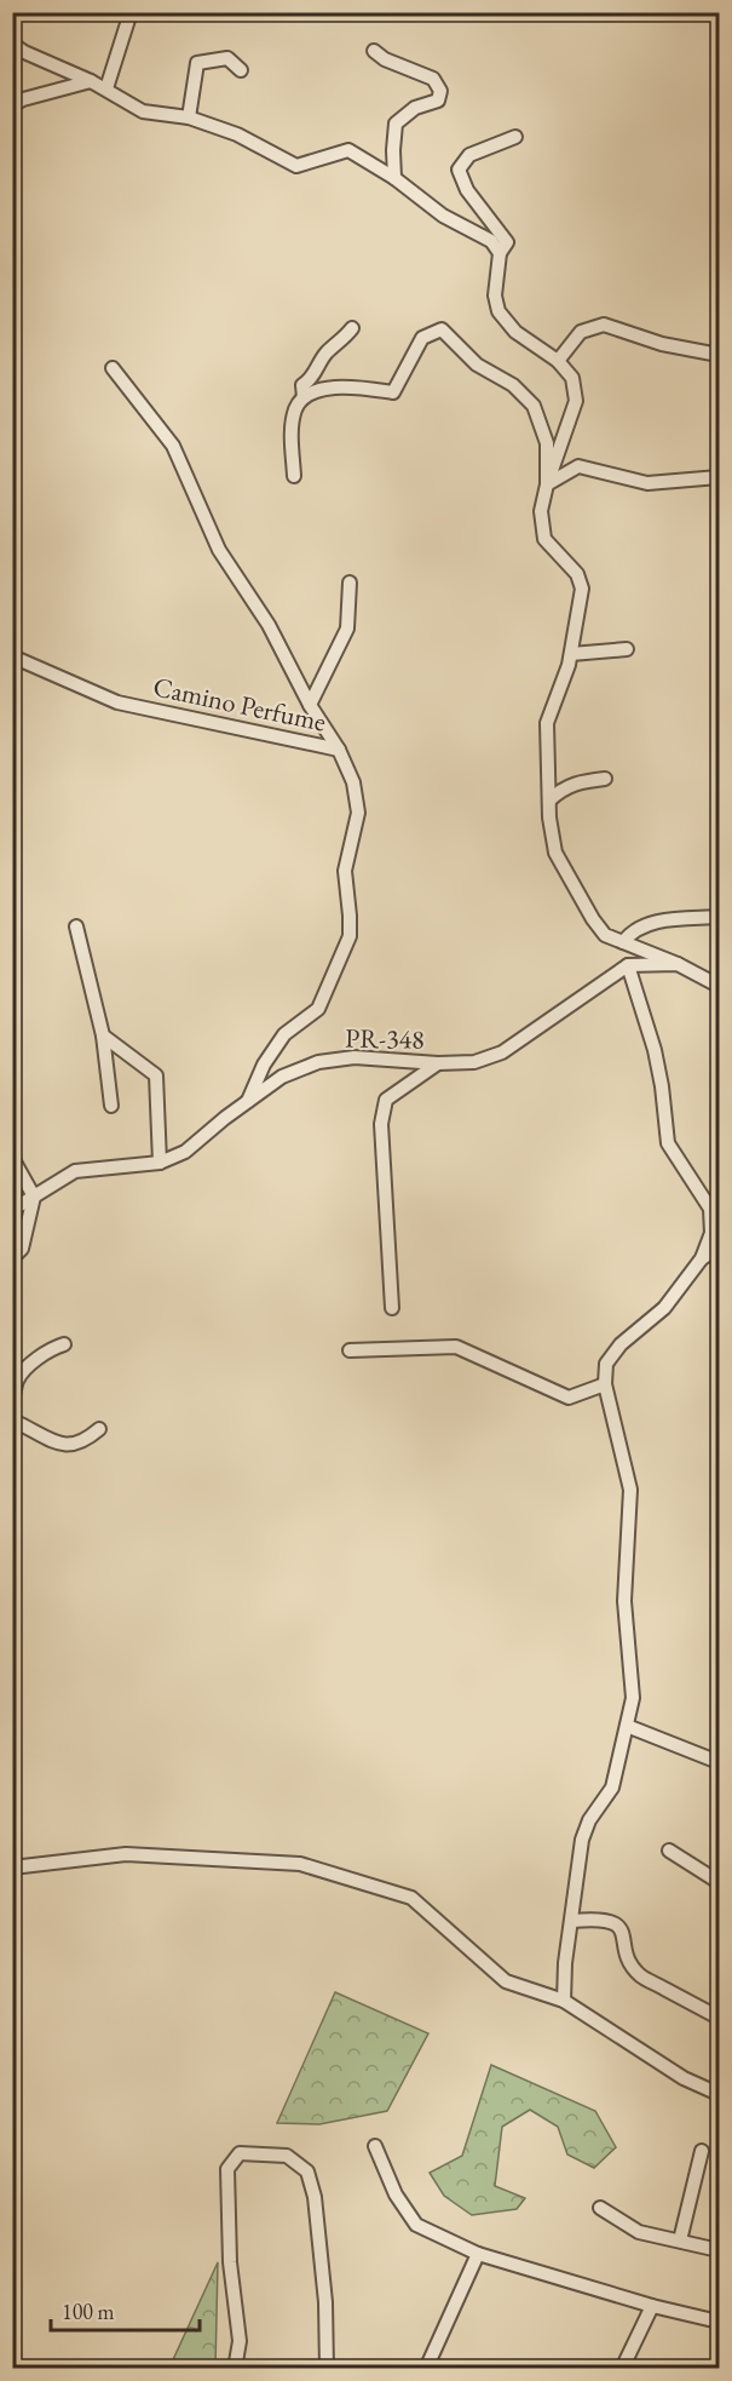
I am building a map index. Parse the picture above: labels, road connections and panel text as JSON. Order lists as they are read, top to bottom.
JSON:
{
  "streets": {
    "street": ["Camino Perfume", "PR-348"]
  },
  "crossings": [
    ["Camino Perfume", "PR-348"]
  ],
  "scale_bar": "100 m"
}
